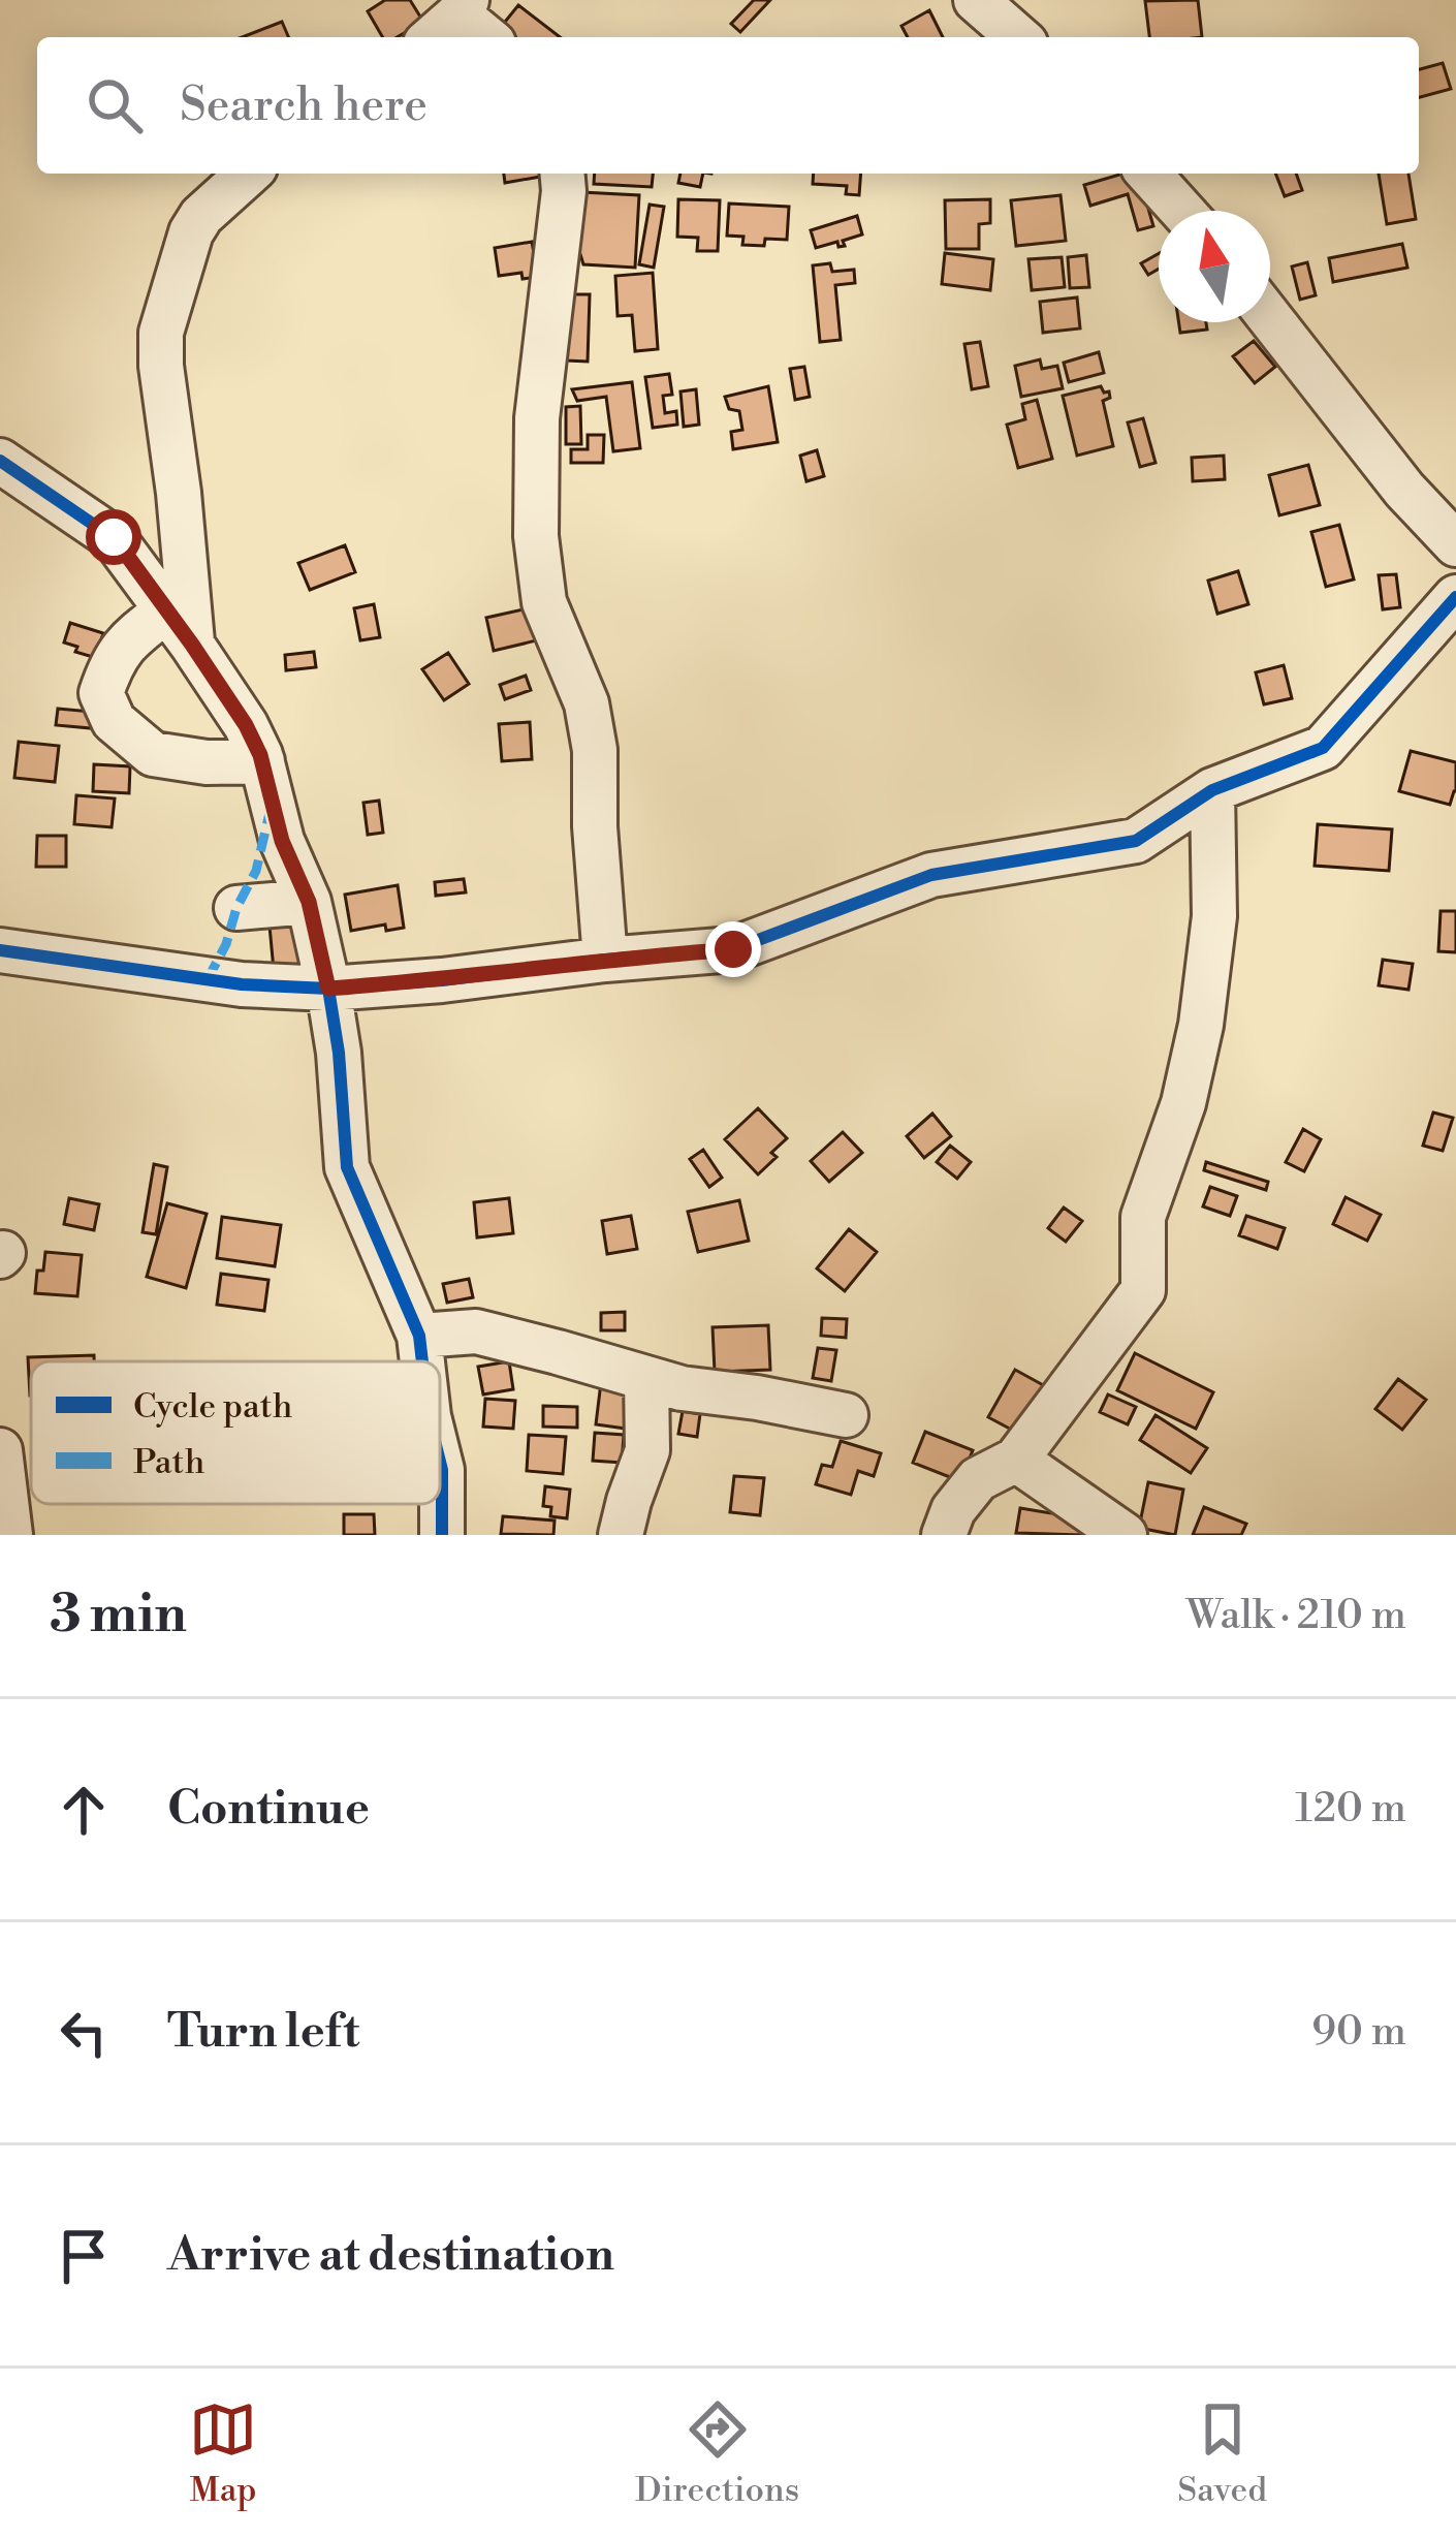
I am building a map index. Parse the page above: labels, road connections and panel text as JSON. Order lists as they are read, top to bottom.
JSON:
{
  "legend": ["Cycle path", "Path"],
  "north": "top",
  "page": {
    "search": "Search here",
    "heading": ["3 min", "Walk · 210 m"],
    "list": [
      ["Continue", "120 m"],
      ["Turn left", "90 m"],
      "Arrive at destination"
    ],
    "nav": ["Map", "Directions", "Saved"]
  }
}
